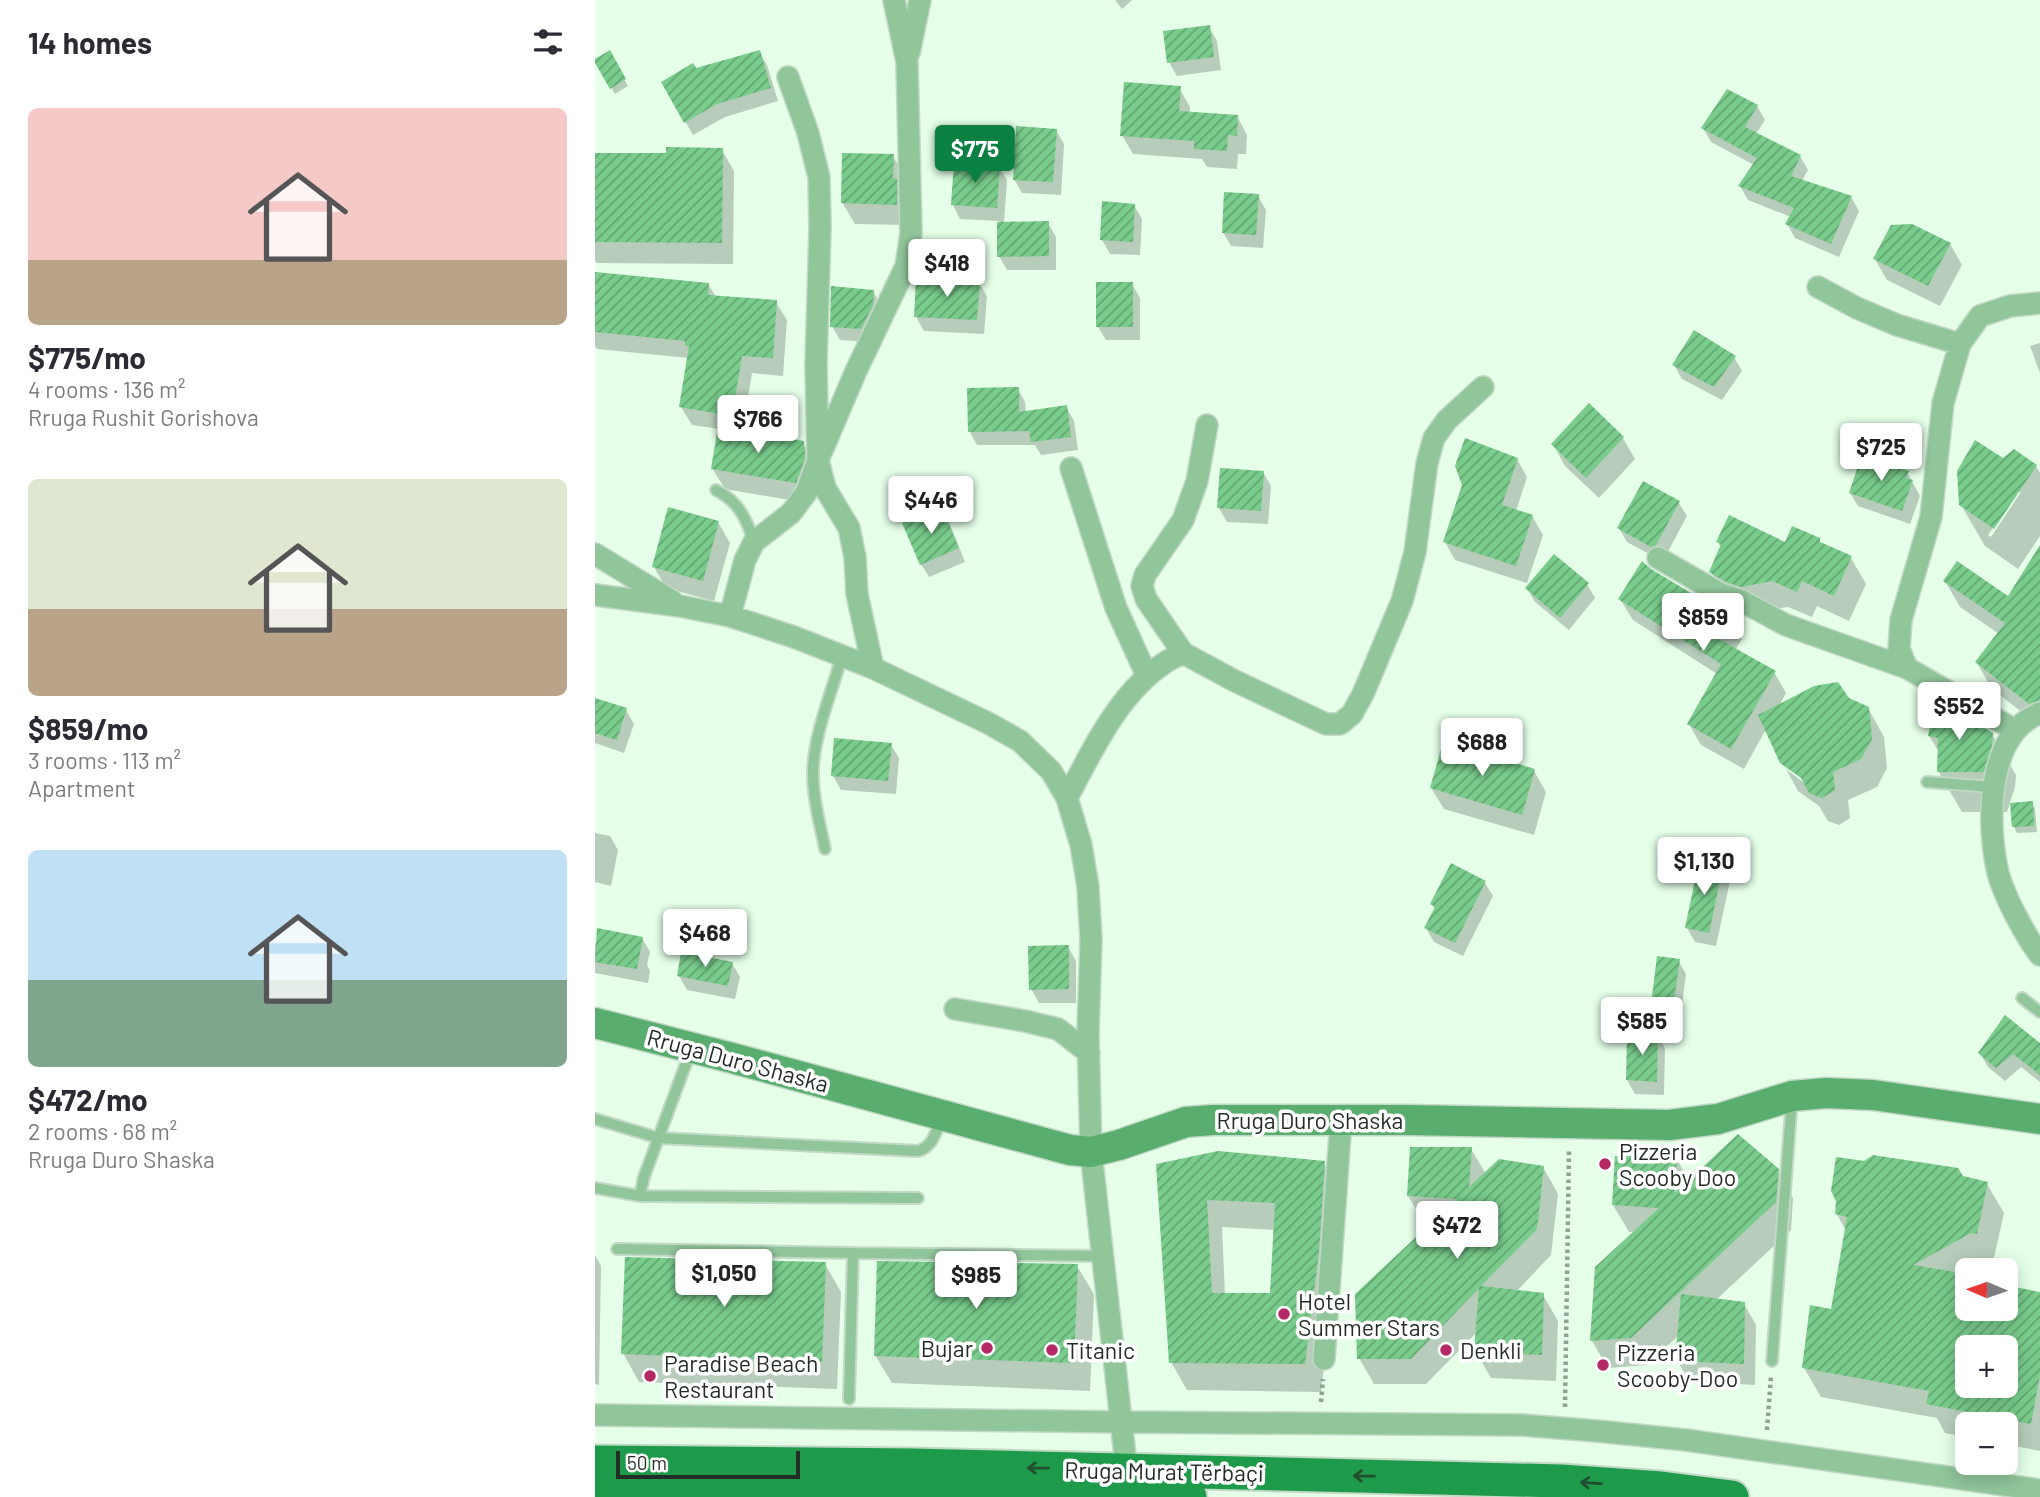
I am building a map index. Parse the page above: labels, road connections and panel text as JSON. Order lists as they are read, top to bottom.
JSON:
{
  "streets": {
    "main road": ["Rruga Duro Shaska", "Rruga Murat Tërbaçi"]
  },
  "places": [
    "Pizzeria Scooby Doo",
    "Hotel Summer Stars",
    "Bujar",
    "Titanic",
    "Denkli",
    "Pizzeria Scooby-Doo",
    "Paradise Beach Restaurant"
  ],
  "scale_bar": "50 m",
  "north": "left",
  "page": {
    "heading": "14 homes",
    "list": [
      {
        "name": "$775/mo",
        "note": "4 rooms · 136 m² · Rruga Rushit Gorishova"
      },
      {
        "name": "$859/mo",
        "note": "3 rooms · 113 m² · Apartment"
      },
      {
        "name": "$472/mo",
        "note": "2 rooms · 68 m² · Rruga Duro Shaska"
      }
    ],
    "price": [
      "$775",
      "$418",
      "$766",
      "$725",
      "$446",
      "$859",
      "$552",
      "$688",
      "$1,130",
      "$468",
      "$585",
      "$472",
      "$1,050",
      "$985"
    ],
    "map_buttons": ["+", "−"],
    "scale": "50 m"
  }
}
